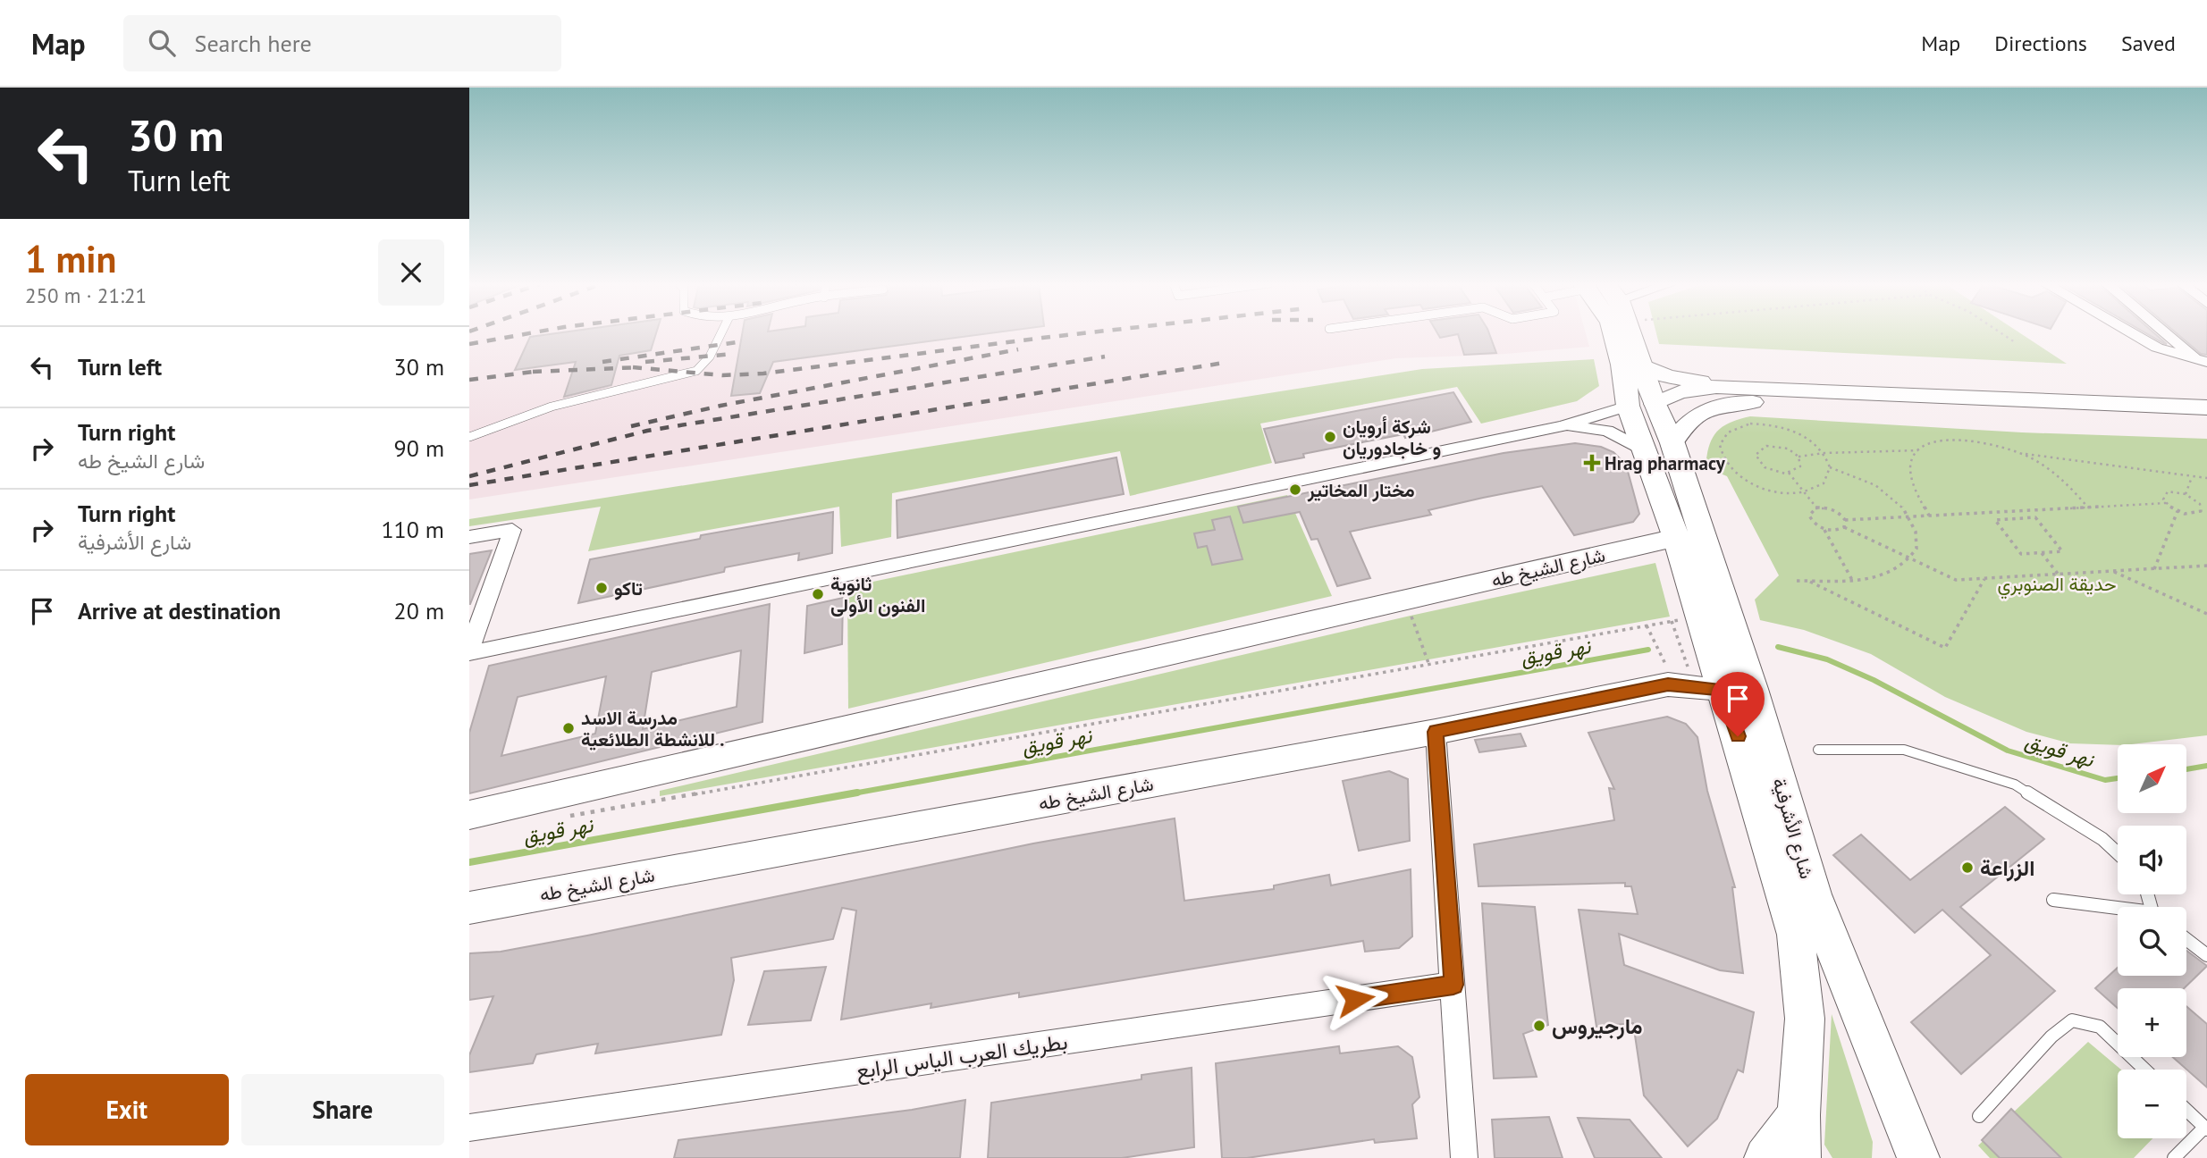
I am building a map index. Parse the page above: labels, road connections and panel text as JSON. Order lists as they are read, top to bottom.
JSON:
{
  "streets": {
    "main road": ["شارع الشيخ طه", "شارع الأشرفية"],
    "street": ["بطريك العرب الياس الرابع"]
  },
  "crossings": [
    ["شارع الشيخ طه", "شارع الأشرفية"]
  ],
  "water": ["نهر قويق"],
  "parks": ["حديقة الصنوبري"],
  "places": {
    "other": [
      "شركة أرويان و خاجادوريان",
      "مختار المخاتير",
      "تاكو",
      "ثانوية الفنون الأولى",
      "مدرسة الاسد للانشطة الطلائعية .",
      "الزراعة",
      "مارجيروس"
    ],
    "health": ["Hrag pharmacy"]
  },
  "north": "top right",
  "page": {
    "header": "Map",
    "search": "Search here",
    "nav": ["Map", "Directions", "Saved"],
    "turn": ["30 m", "Turn left"],
    "heading": ["1 min", "250 m · 21:21"],
    "list": [
      {
        "name": "Turn left",
        "value": "30 m"
      },
      {
        "name": "Turn right",
        "note": "شارع الشيخ طه",
        "value": "90 m"
      },
      {
        "name": "Turn right",
        "note": "شارع الأشرفية",
        "value": "110 m"
      },
      {
        "name": "Arrive at destination",
        "value": "20 m"
      }
    ],
    "map_buttons": ["+", "−"],
    "buttons": ["Exit", "Share"]
  }
}
